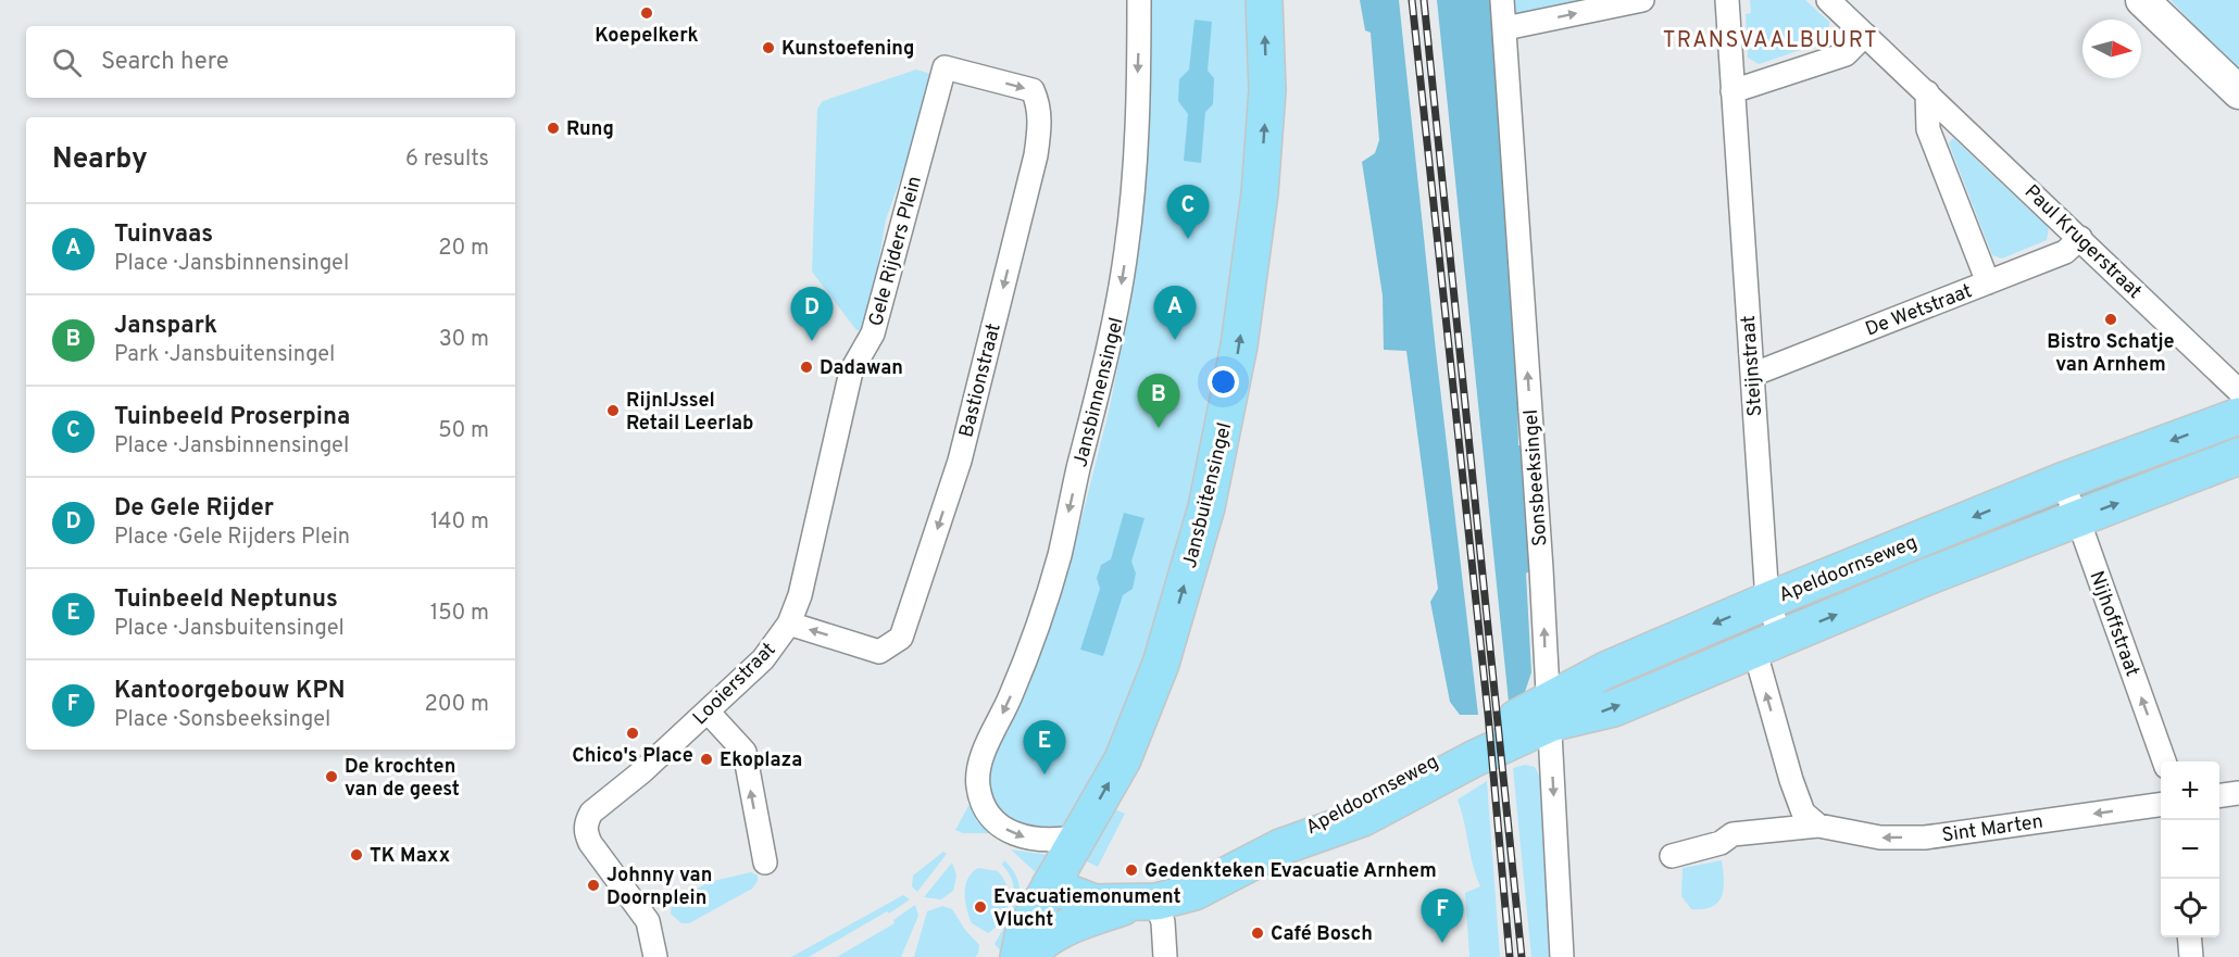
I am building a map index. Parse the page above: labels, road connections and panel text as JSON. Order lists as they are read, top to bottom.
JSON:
{
  "streets": {
    "main road": ["Jansbuitensingel", "Apeldoornseweg"],
    "street": [
      "Paul Krugerstraat",
      "Gele Rijders Plein",
      "De Wetstraat",
      "Steijnstraat",
      "Bastionstraat",
      "Jansbinnensingel",
      "Sonsbeeksingel",
      "Nijhoffstraat",
      "Looierstraat",
      "Sint Marten"
    ]
  },
  "crossings": [
    ["Paul Krugerstraat", "De Wetstraat"],
    ["Gele Rijders Plein", "Bastionstraat"],
    ["Gele Rijders Plein", "Looierstraat"],
    ["De Wetstraat", "Steijnstraat"],
    ["Steijnstraat", "Apeldoornseweg"],
    ["Bastionstraat", "Looierstraat"],
    ["Jansbinnensingel", "Jansbuitensingel"],
    ["Sonsbeeksingel", "Apeldoornseweg"],
    ["Apeldoornseweg", "Nijhoffstraat"]
  ],
  "one_way": [
    "Jansbinnensingel",
    "Jansbuitensingel",
    "Nijhoffstraat",
    "Sint Marten"
  ],
  "districts": ["TRANSVAALBUURT"],
  "places": [
    "Koepelkerk",
    "Kunstoefening",
    "Rung",
    "Bistro Schatje van Arnhem",
    "Dadawan",
    "RijnIJssel Retail Leerlab",
    "Chico's Place",
    "Ekoplaza",
    "De krochten van de geest",
    "TK Maxx",
    "Gedenkteken Evacuatie Arnhem",
    "Johnny van Doornplein",
    "Evacuatiemonument Vlucht",
    "Café Bosch"
  ],
  "north": "right",
  "page": {
    "search": "Search here",
    "heading": ["Nearby", "6 results"],
    "pins": [
      "C",
      "A",
      "D",
      "B",
      "E",
      "F"
    ],
    "list": [
      {
        "mark": "A",
        "name": "Tuinvaas",
        "note": "Place · Jansbinnensingel",
        "value": "20 m"
      },
      {
        "mark": "B",
        "name": "Janspark",
        "note": "Park · Jansbuitensingel",
        "value": "30 m"
      },
      {
        "mark": "C",
        "name": "Tuinbeeld Proserpina",
        "note": "Place · Jansbinnensingel",
        "value": "50 m"
      },
      {
        "mark": "D",
        "name": "De Gele Rijder",
        "note": "Place · Gele Rijders Plein",
        "value": "140 m"
      },
      {
        "mark": "E",
        "name": "Tuinbeeld Neptunus",
        "note": "Place · Jansbuitensingel",
        "value": "150 m"
      },
      {
        "mark": "F",
        "name": "Kantoorgebouw KPN",
        "note": "Place · Sonsbeeksingel",
        "value": "200 m"
      }
    ],
    "map_buttons": ["+", "−"]
  }
}
